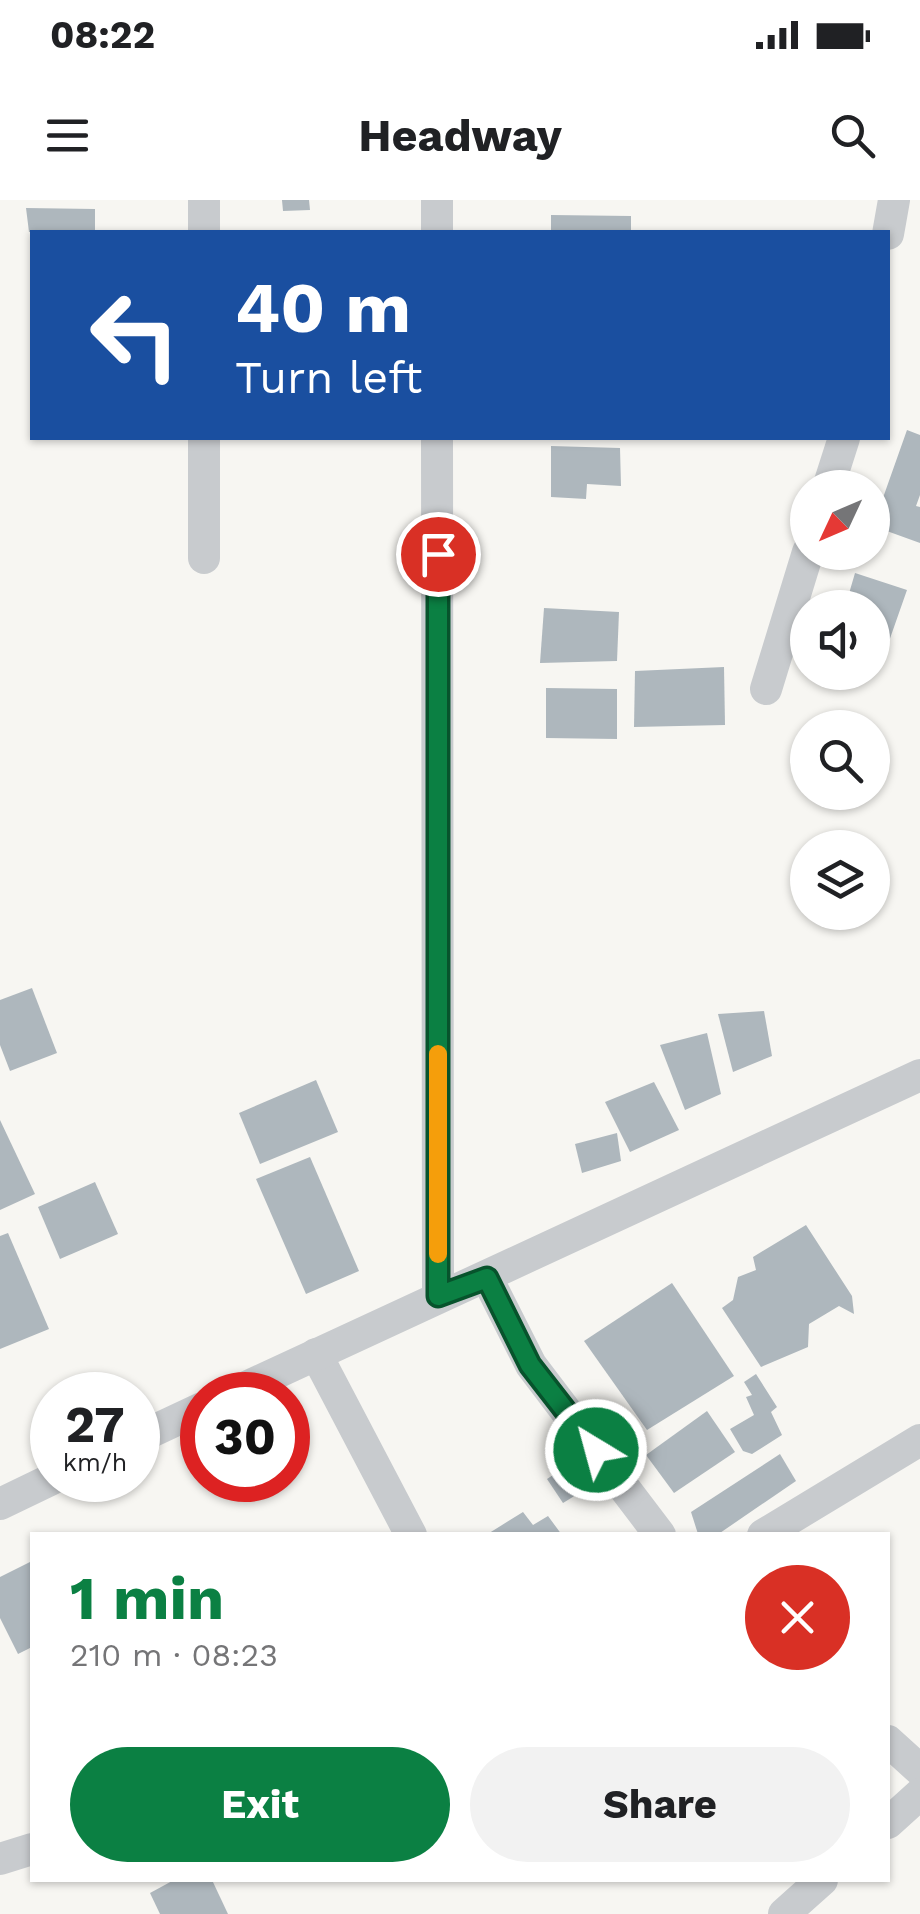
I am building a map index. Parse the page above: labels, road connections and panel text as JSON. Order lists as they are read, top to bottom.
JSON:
{
  "north": "bottom left",
  "page": {
    "status": "08:22",
    "header": "Headway",
    "turn": ["40 m", "Turn left"],
    "speed": "27 km/h",
    "limit": "30",
    "heading": ["1 min", "210 m · 08:23"],
    "buttons": ["Exit", "Share"]
  }
}
